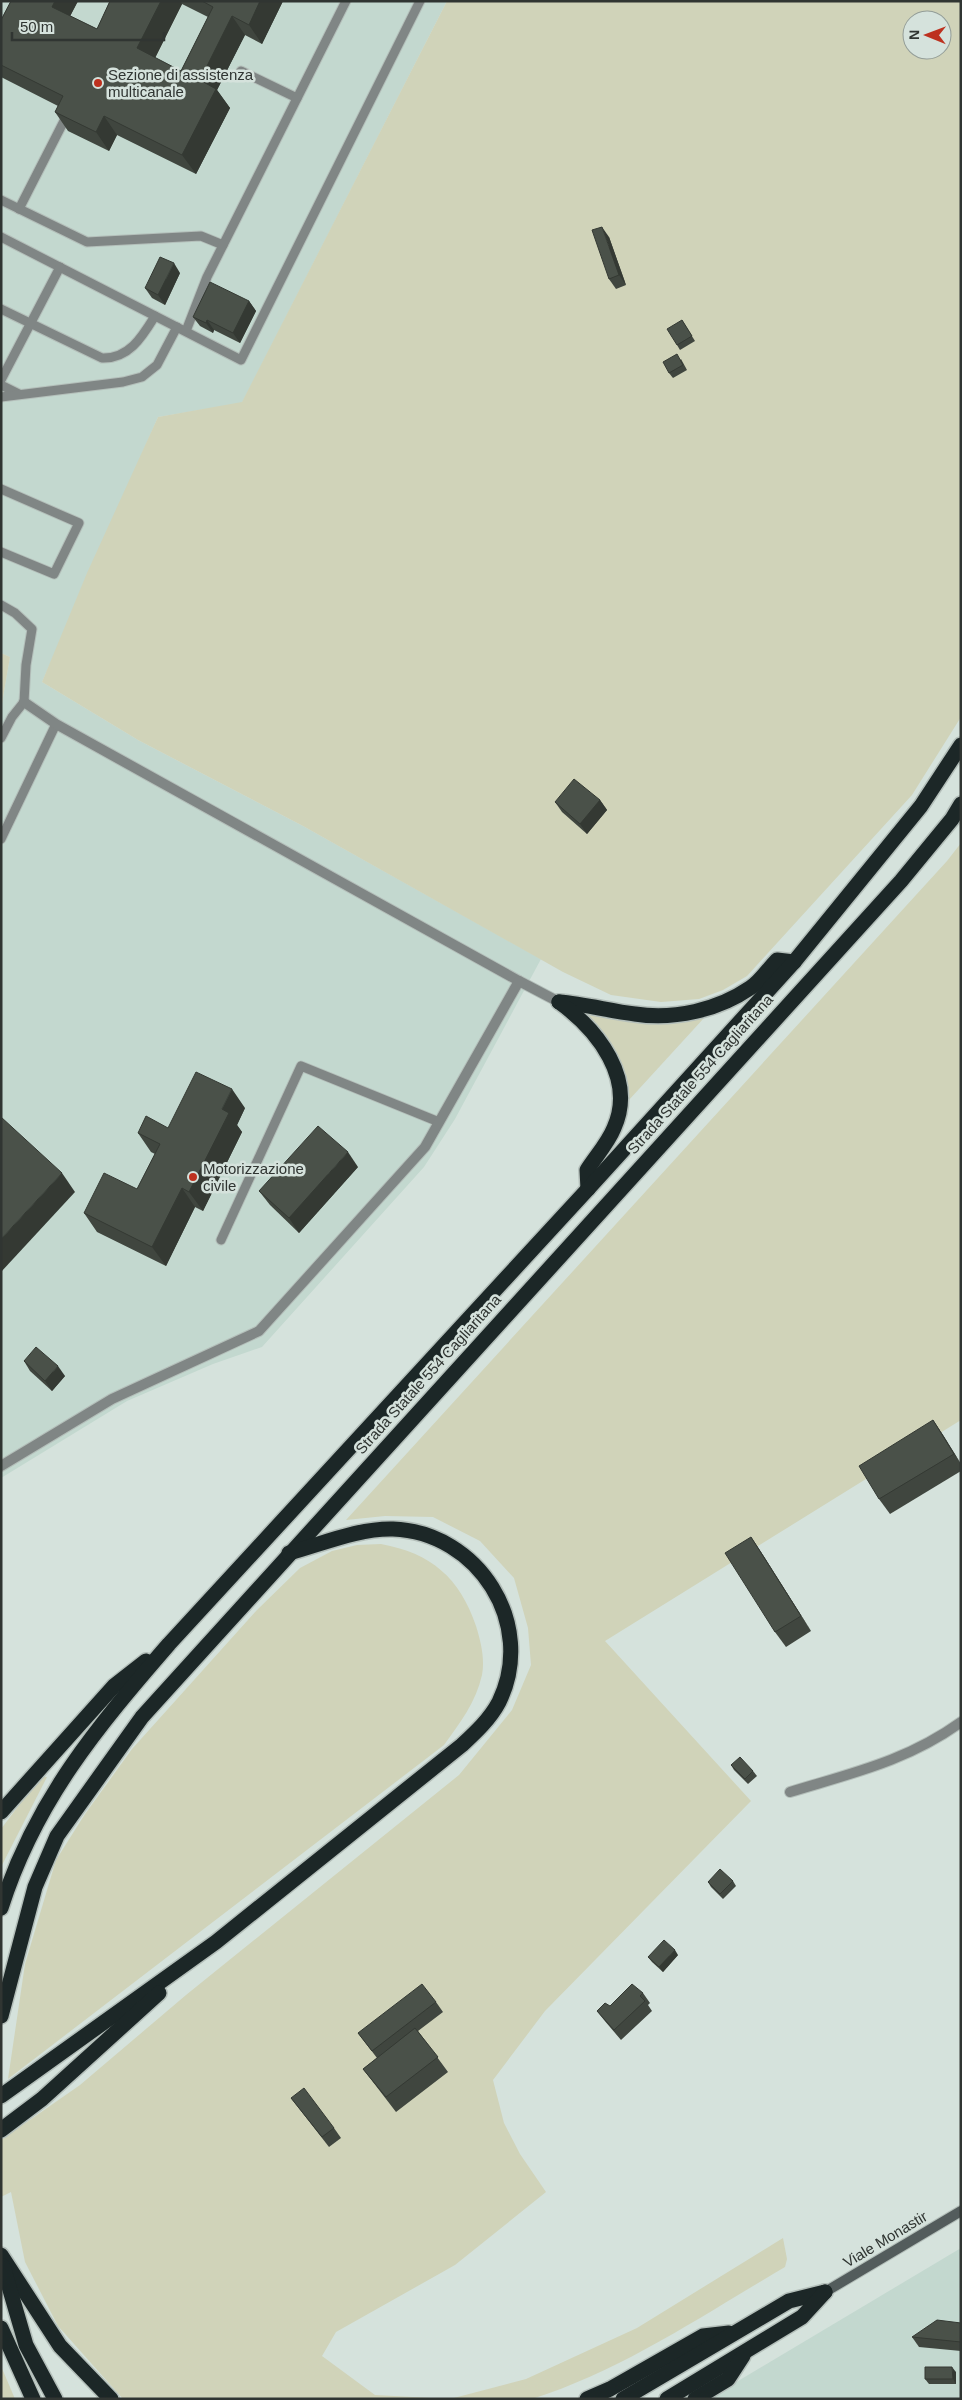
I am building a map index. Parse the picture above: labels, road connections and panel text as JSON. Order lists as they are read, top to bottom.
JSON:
{
  "streets": {
    "highway": ["Strada Statale 554 Cagliaritana"],
    "main road": ["Viale Monastir"]
  },
  "places": ["Sezione di assistenza multicanale", "Motorizzazione civile"],
  "scale_bar": "50 m",
  "north": "left"
}
